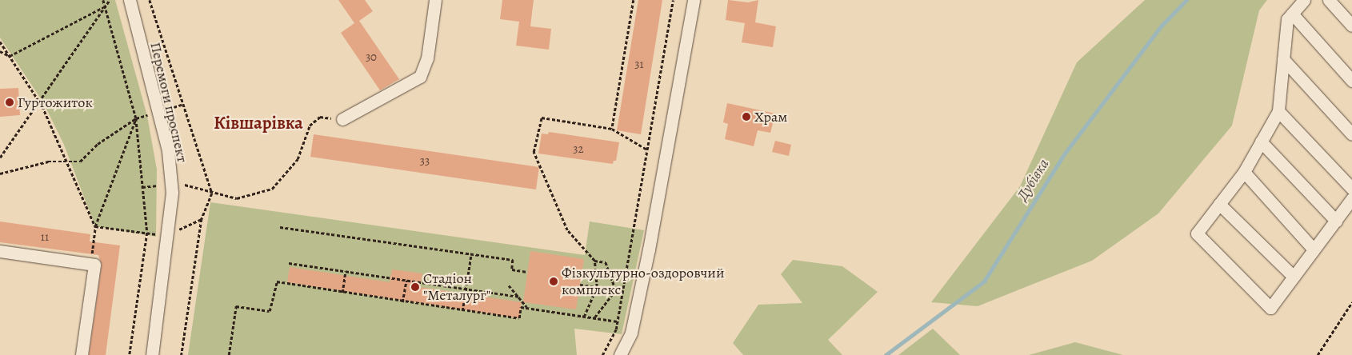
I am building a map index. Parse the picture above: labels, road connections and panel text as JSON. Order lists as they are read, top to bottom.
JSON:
{
  "streets": {
    "street": ["Перемоги проспект"]
  },
  "districts": ["Ківшарівка"],
  "water": ["Дубівка"],
  "places": [
    "Гуртожиток",
    "Храм",
    "Фізкультурно-оздоровчий комплекс",
    "Стадіон \"Металург\""
  ],
  "house_numbers": [
    "30",
    "31",
    "32",
    "33",
    "11"
  ]
}
